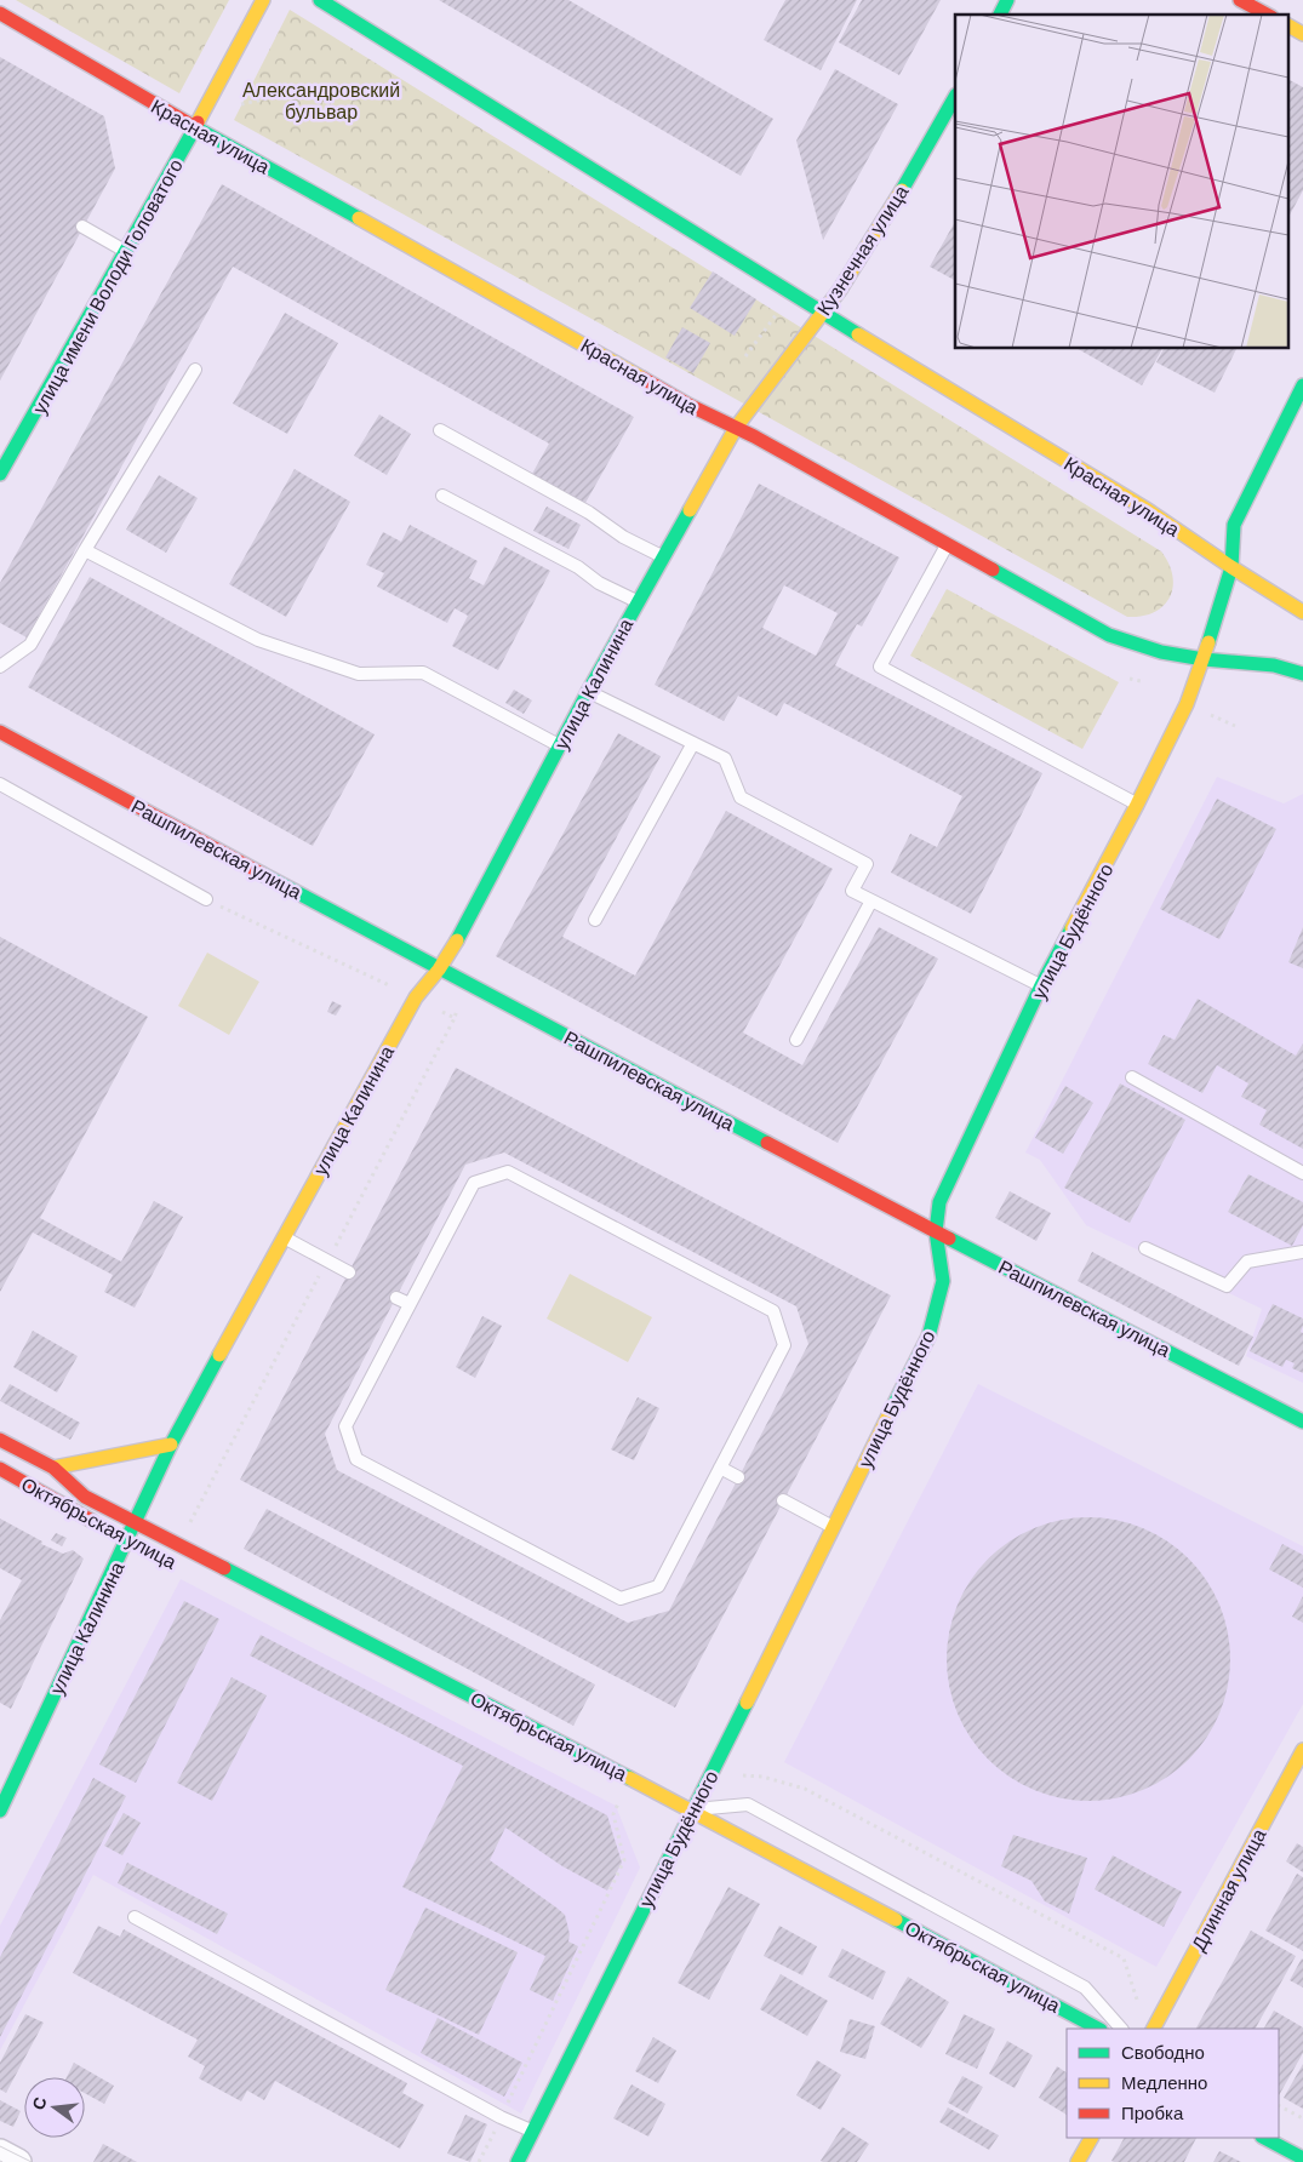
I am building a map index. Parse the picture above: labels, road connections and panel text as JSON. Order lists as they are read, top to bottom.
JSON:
{
  "streets": {
    "street": [
      "Красная улица",
      "Кузнечная улица",
      "улица имени Володи Головатого",
      "улица Калинина",
      "Рашпилевская улица",
      "улица Будённого",
      "Октябрьская улица",
      "Длинная улица"
    ]
  },
  "crossings": [
    ["Красная улица", "Кузнечная улица"],
    ["Красная улица", "улица имени Володи Головатого"],
    ["Красная улица", "улица Калинина"],
    ["Красная улица", "улица Будённого"],
    ["Кузнечная улица", "улица Калинина"],
    ["улица Калинина", "Рашпилевская улица"],
    ["улица Калинина", "Октябрьская улица"],
    ["Рашпилевская улица", "улица Будённого"],
    ["улица Будённого", "Октябрьская улица"]
  ],
  "parks": ["Александровский бульвар"],
  "legend": ["Свободно", "Медленно", "Пробка"],
  "north": "left"
}
